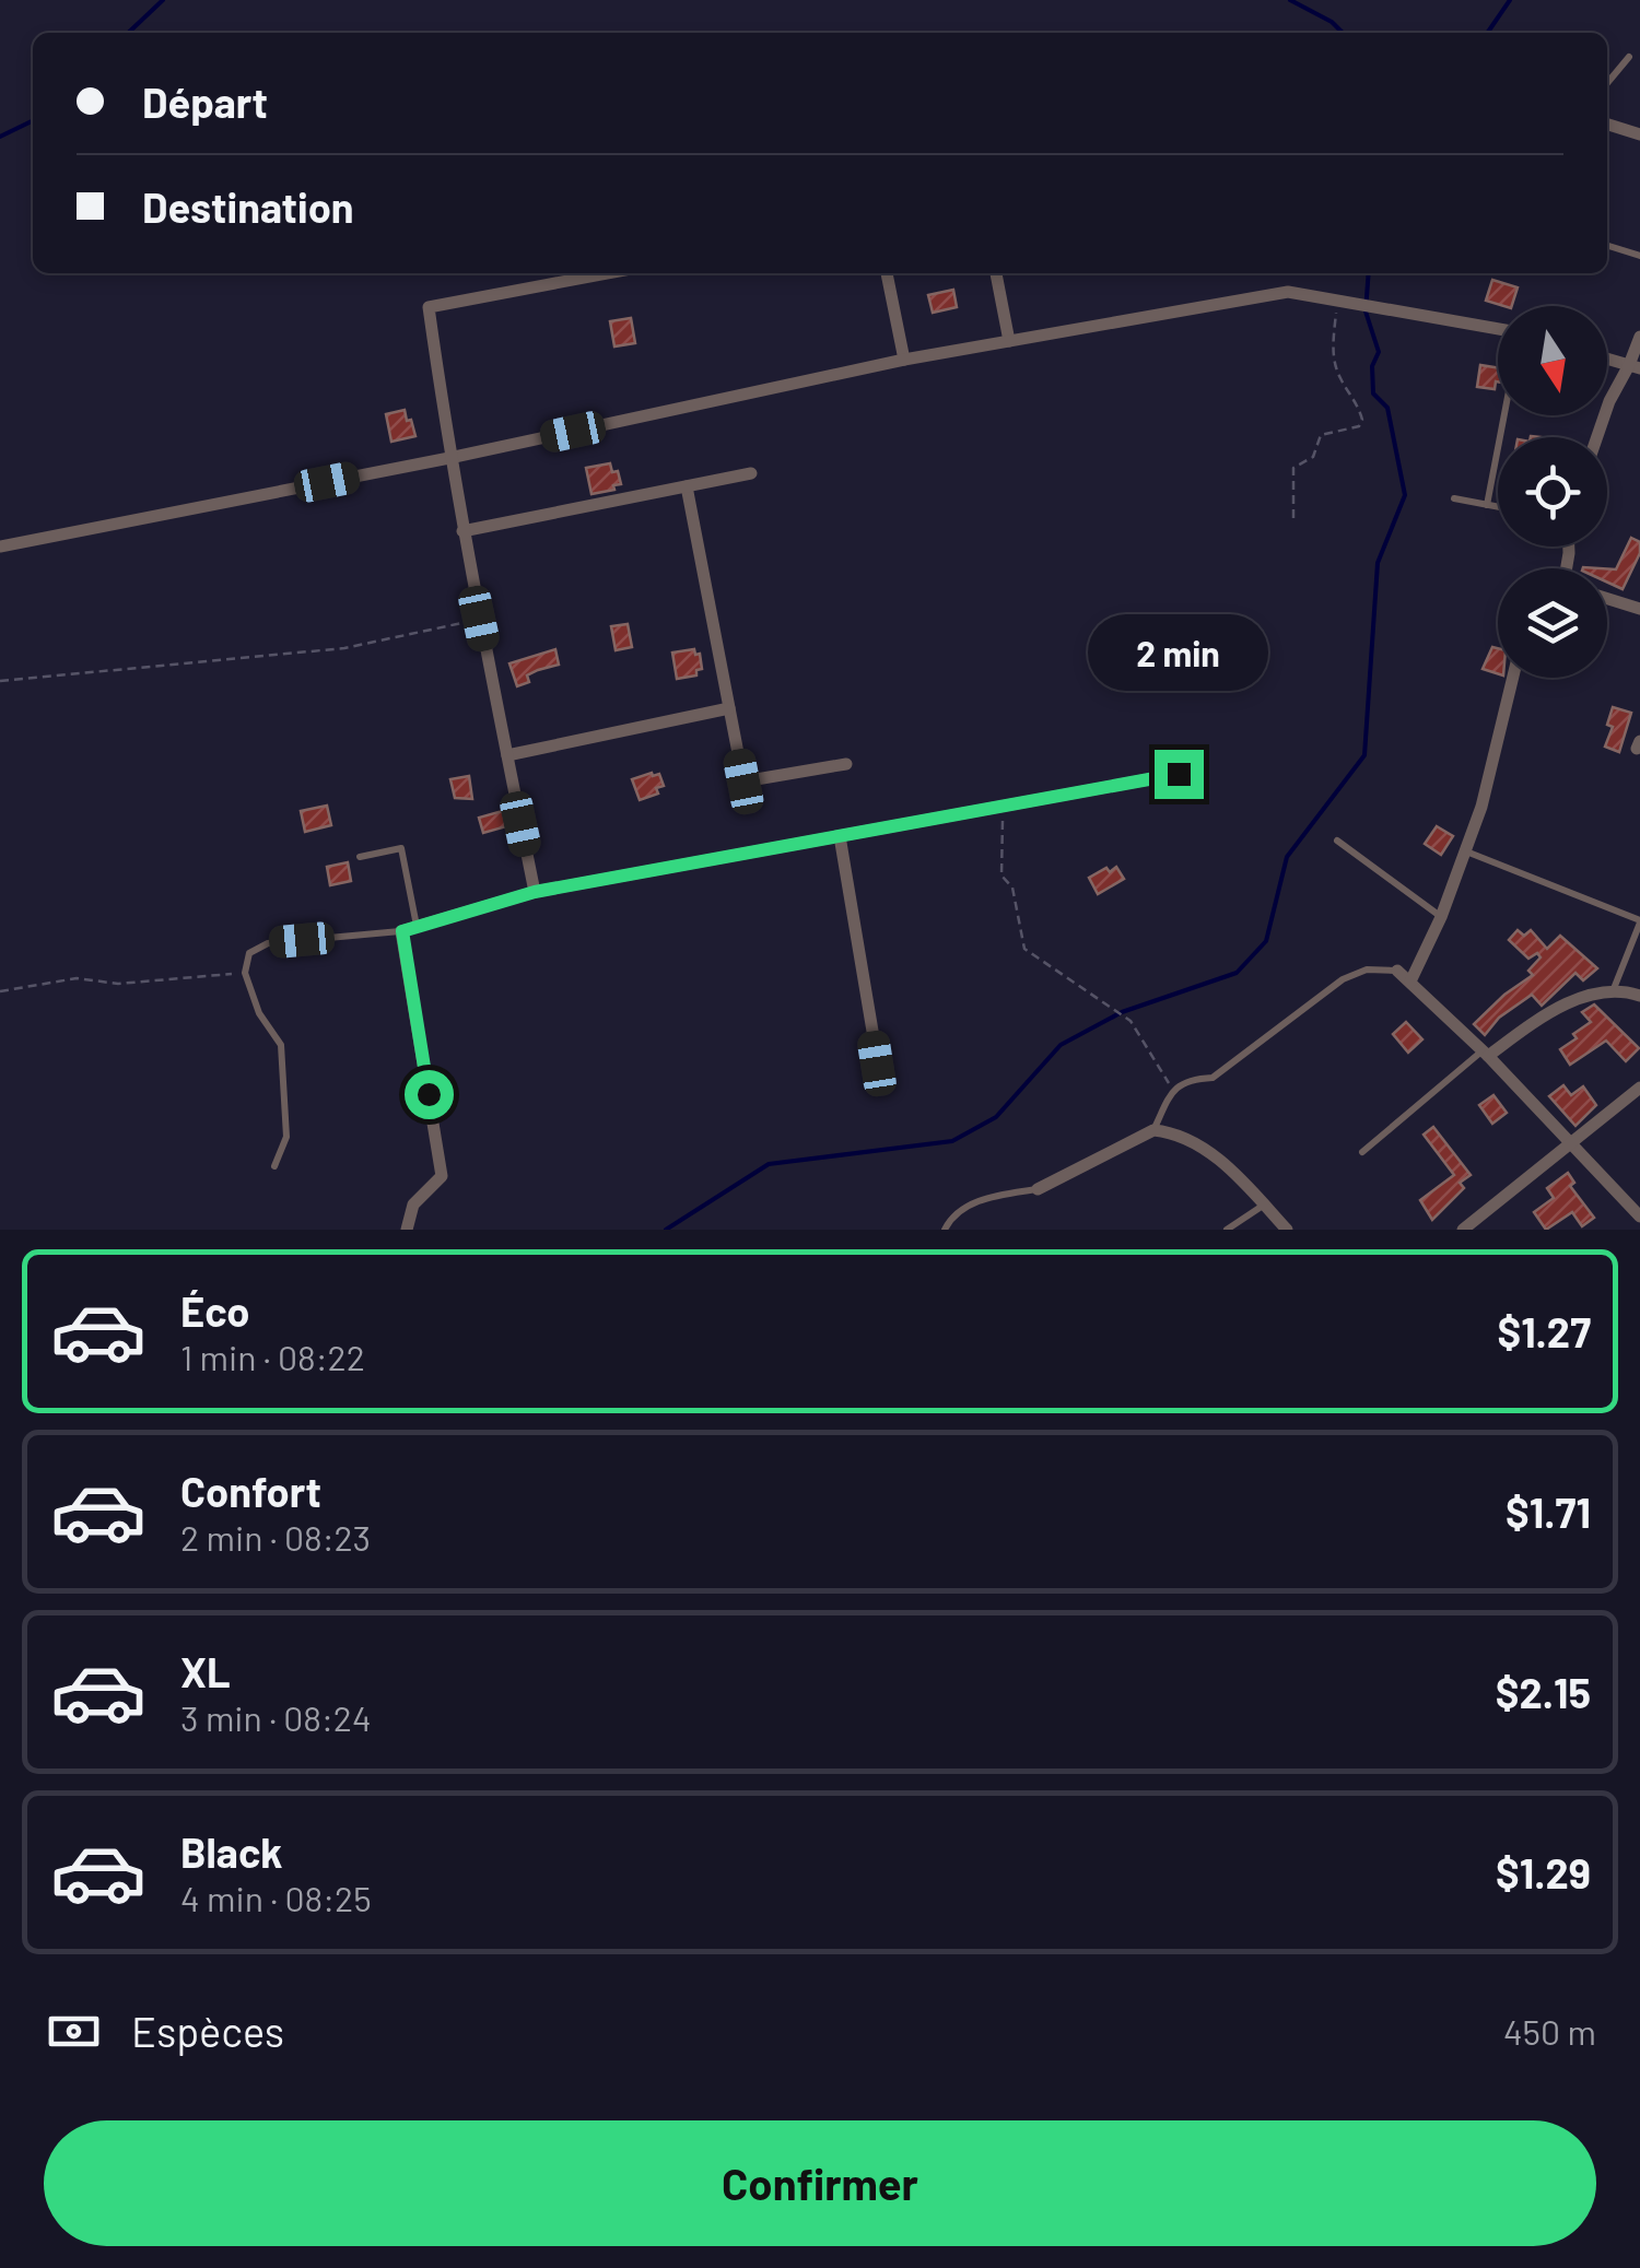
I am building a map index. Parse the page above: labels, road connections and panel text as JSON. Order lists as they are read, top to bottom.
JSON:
{
  "north": "bottom",
  "page": {
    "banner": ["Départ", "Destination"],
    "bubble": "2 min",
    "list": [
      {
        "name": "Éco",
        "note": "1 min · 08:22",
        "value": "$1.27"
      },
      {
        "name": "Confort",
        "note": "2 min · 08:23",
        "value": "$1.71"
      },
      {
        "name": "XL",
        "note": "3 min · 08:24",
        "value": "$2.15"
      },
      {
        "name": "Black",
        "note": "4 min · 08:25",
        "value": "$1.29"
      }
    ],
    "pay": ["Espèces", "450 m"],
    "buttons": "Confirmer"
  }
}
